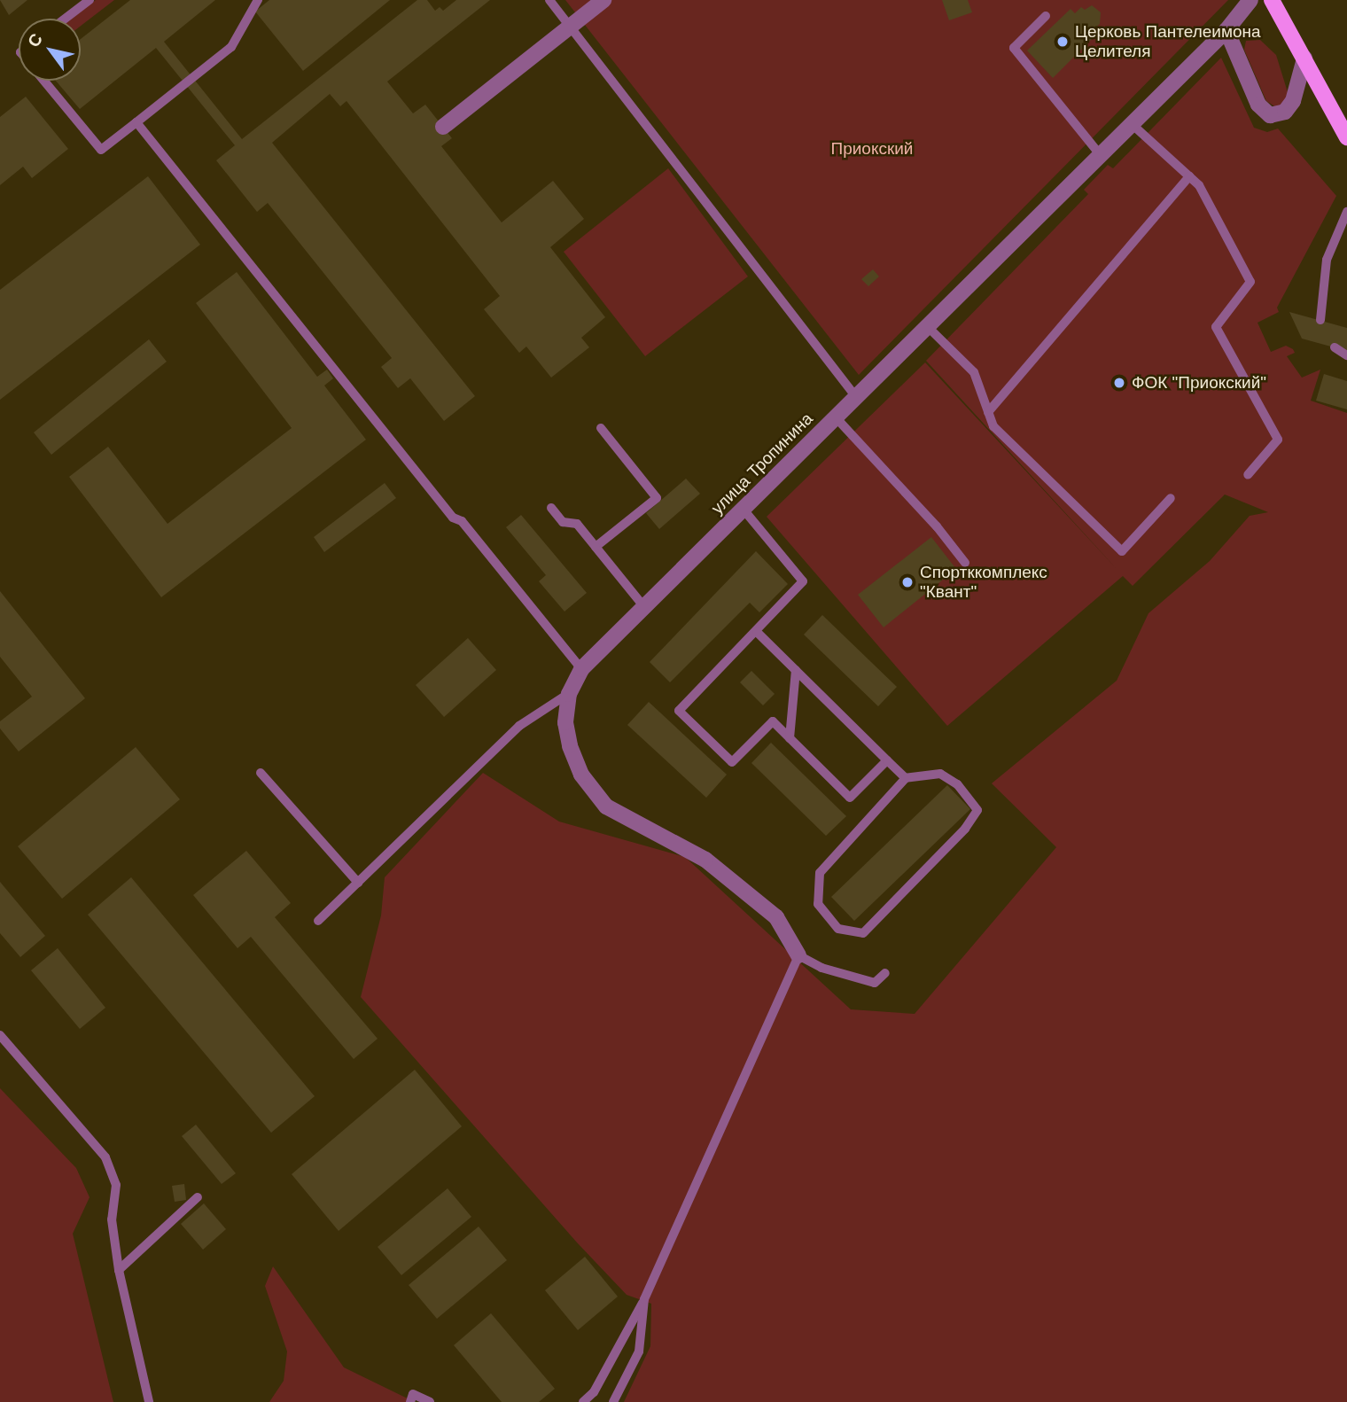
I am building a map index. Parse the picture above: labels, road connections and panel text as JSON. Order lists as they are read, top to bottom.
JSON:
{
  "streets": {
    "street": ["улица Тропинина"]
  },
  "parks": ["Приокский"],
  "places": ["Церковь Пантелеимона Целителя", "ФОК \"Приокский\"", "Спортккомплекс \"Квант\""],
  "north": "top left"
}
